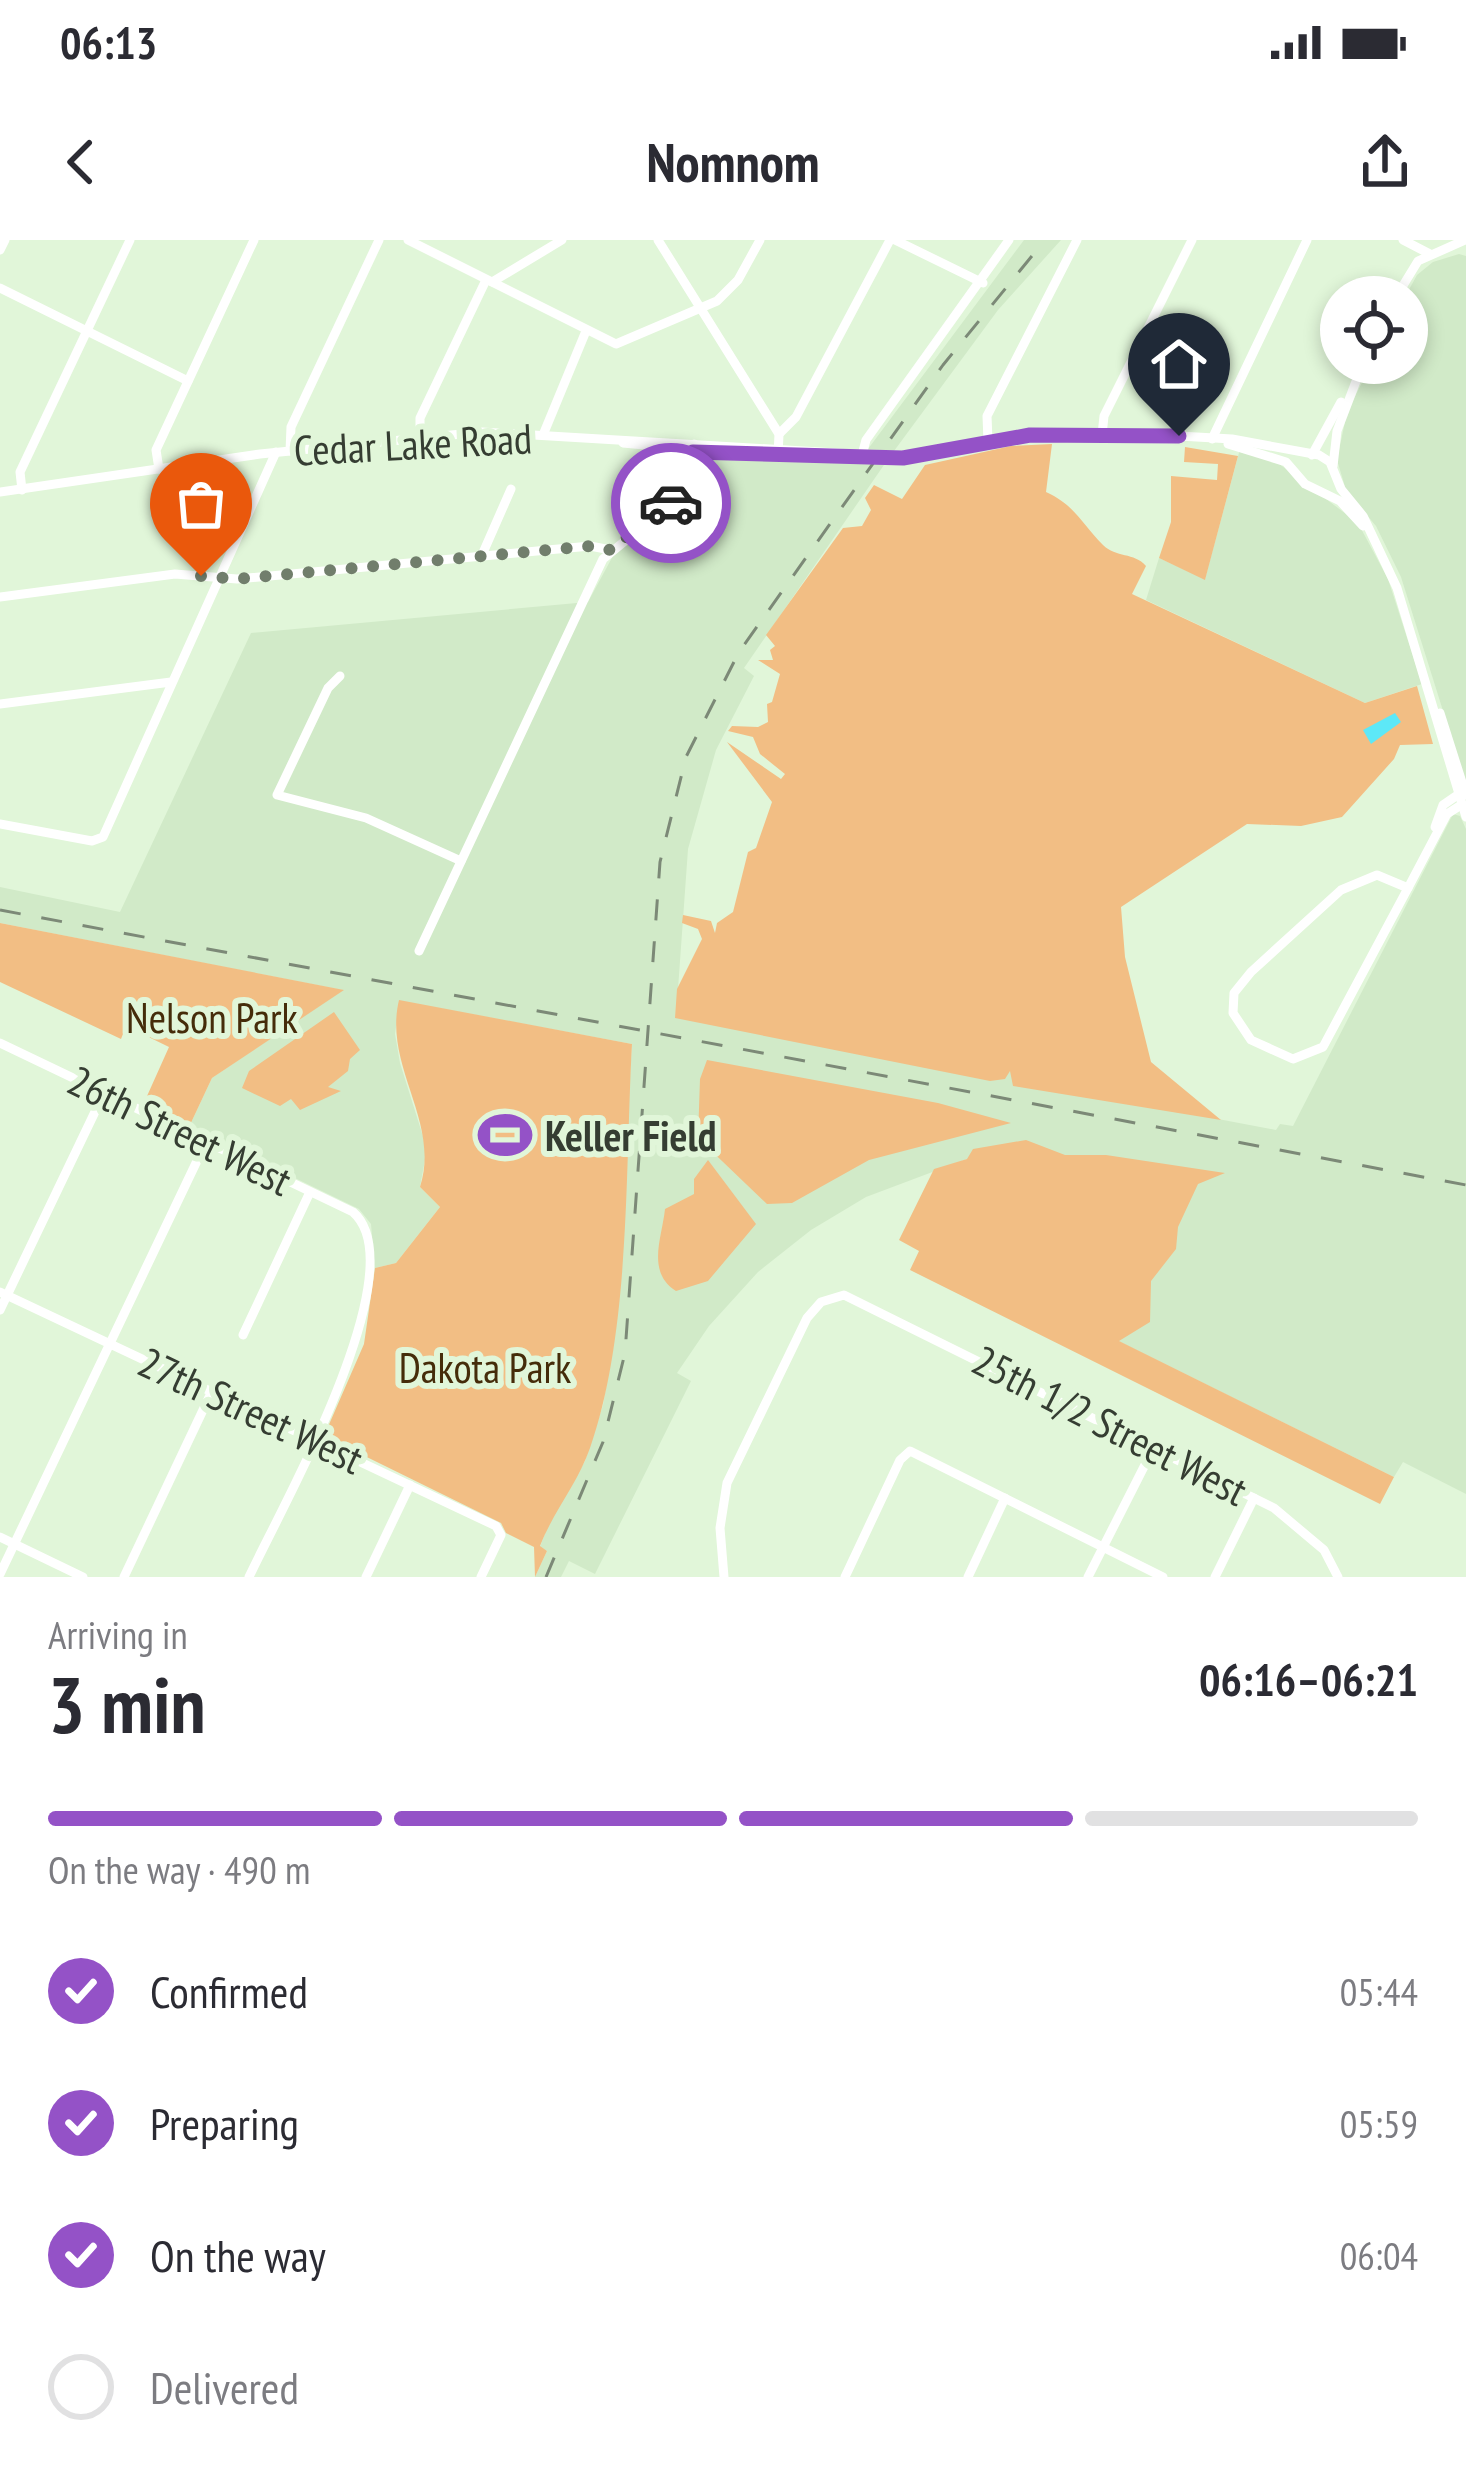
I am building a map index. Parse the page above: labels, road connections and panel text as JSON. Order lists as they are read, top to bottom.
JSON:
{
  "streets": {
    "street": [
      "Cedar Lake Road",
      "26th Street West",
      "27th Street West",
      "25th 1/2 Street West"
    ]
  },
  "crossings": [
    ["26th Street West", "27th Street West"]
  ],
  "parks": ["Nelson Park", "Dakota Park"],
  "places": {
    "sports": ["Keller Field"]
  },
  "page": {
    "status": "06:13",
    "header": "Nomnom",
    "heading": ["3 min", "Arriving in", "06:16–06:21"],
    "bar": "On the way · 490 m",
    "list": [
      ["Confirmed", "05:44"],
      ["Preparing", "05:59"],
      ["On the way", "06:04"],
      "Delivered"
    ]
  }
}
